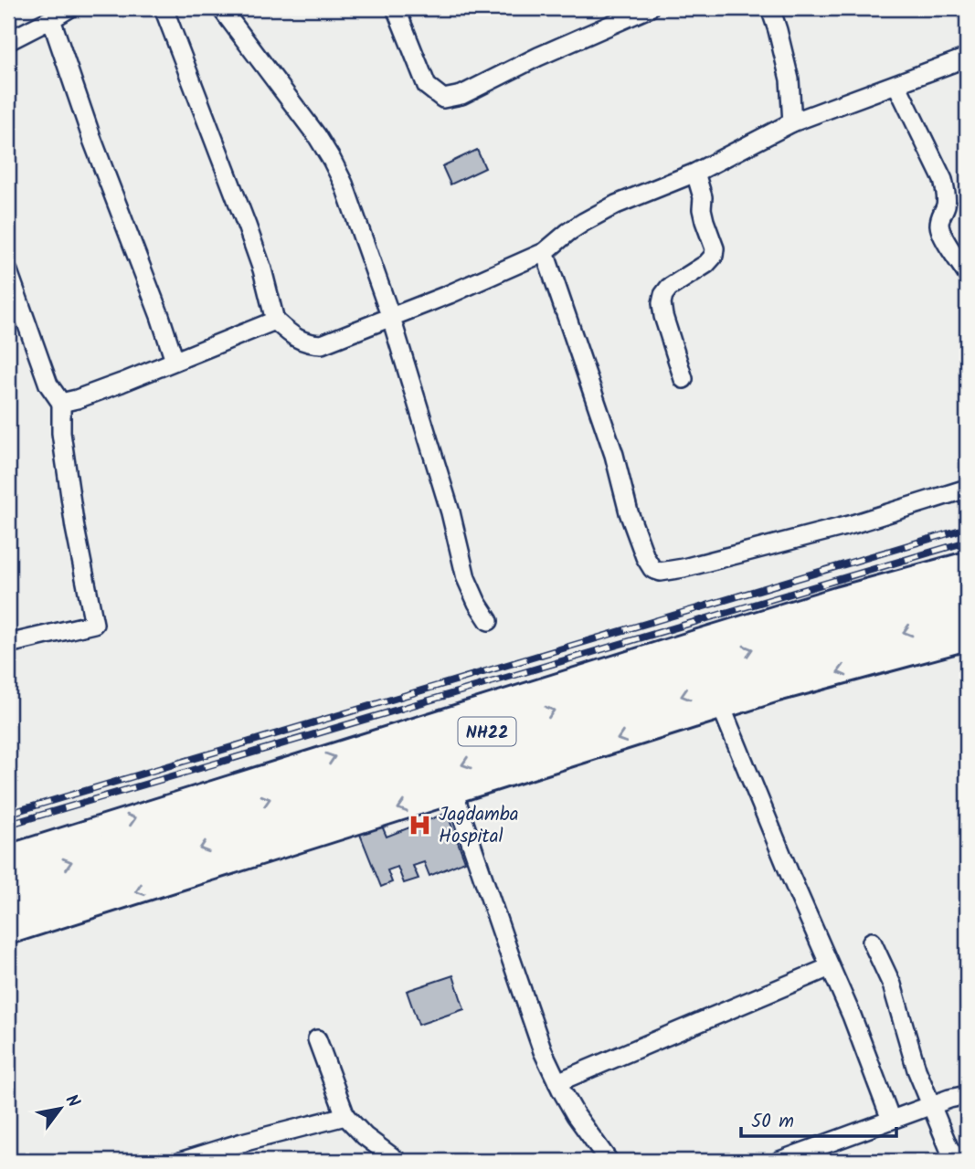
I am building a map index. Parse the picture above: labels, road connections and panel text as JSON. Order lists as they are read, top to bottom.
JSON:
{
  "streets": {
    "highway": ["NH22"]
  },
  "places": {
    "hospital": ["Jagdamba Hospital"]
  },
  "scale_bar": "50 m",
  "north": "top right"
}
